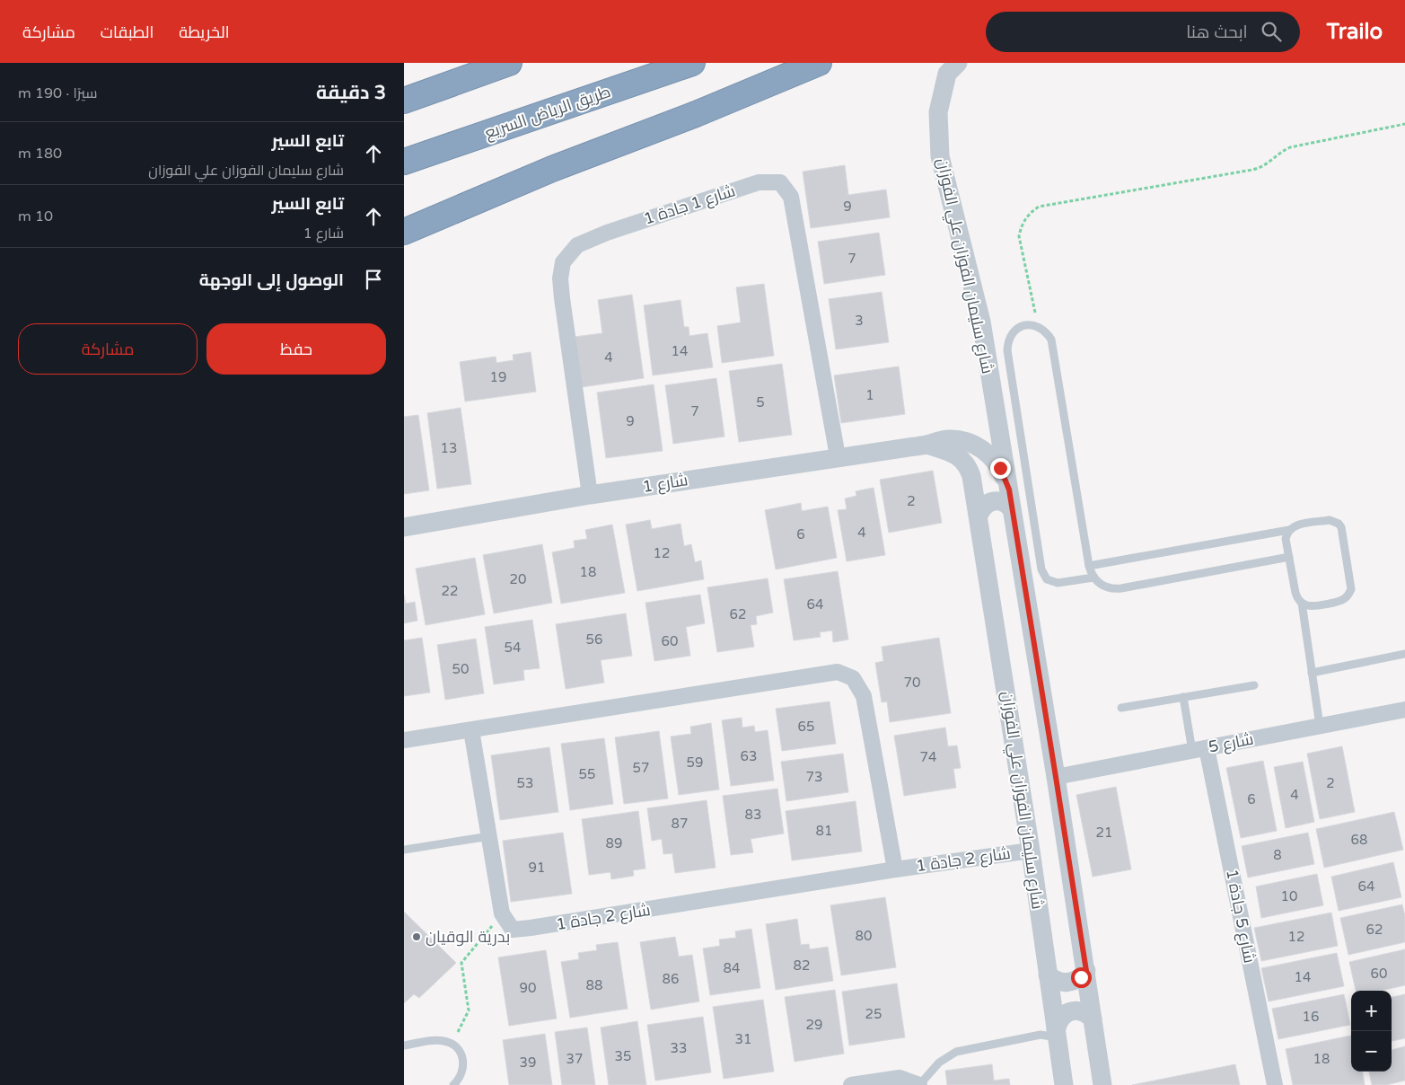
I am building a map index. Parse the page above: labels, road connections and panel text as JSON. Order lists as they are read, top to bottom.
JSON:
{
  "streets": {
    "highway": ["طريق الرياض السريع"],
    "street": [
      "شارع 1 جادة 1",
      "شارع سليمان الفوزان علي الفوزان",
      "شارع 1",
      "شارع 5",
      "شارع 2 جادة 1",
      "شارع 5 جادة 1"
    ]
  },
  "crossings": [
    ["شارع 1 جادة 1", "شارع 1"],
    ["شارع سليمان الفوزان علي الفوزان", "شارع 1"],
    ["شارع سليمان الفوزان علي الفوزان", "شارع 5"],
    ["شارع سليمان الفوزان علي الفوزان", "شارع 2 جادة 1"],
    ["شارع 5", "شارع 5 جادة 1"]
  ],
  "places": ["بدرية الوقيان"],
  "house_numbers": [
    "9",
    "7",
    "3",
    "14",
    "4",
    "19",
    "1",
    "5",
    "7",
    "9",
    "13",
    "2",
    "4",
    "6",
    "12",
    "18",
    "20",
    "22",
    "64",
    "62",
    "56",
    "60",
    "54",
    "50",
    "70",
    "65",
    "63",
    "74",
    "59",
    "57",
    "55",
    "73",
    "53",
    "2",
    "4",
    "6",
    "83",
    "87",
    "81",
    "21",
    "68",
    "89",
    "8",
    "91",
    "64",
    "10",
    "62",
    "80",
    "12",
    "82",
    "84",
    "60",
    "14",
    "86",
    "88",
    "90",
    "25",
    "16",
    "29",
    "31",
    "33",
    "35",
    "37",
    "18",
    "39"
  ],
  "page": {
    "header": "Trailo",
    "search": "ابحث هنا",
    "nav": ["الخريطة", "الطبقات", "مشاركة"],
    "heading": ["3 دقيقة", "سيرًا · 190 m"],
    "list": [
      ["تابع السير", "شارع سليمان الفوزان علي الفوزان", "180 m"],
      ["تابع السير", "شارع 1", "10 m"],
      "الوصول إلى الوجهة"
    ],
    "buttons": ["حفظ", "مشاركة"],
    "map_buttons": ["+", "−"]
  }
}
